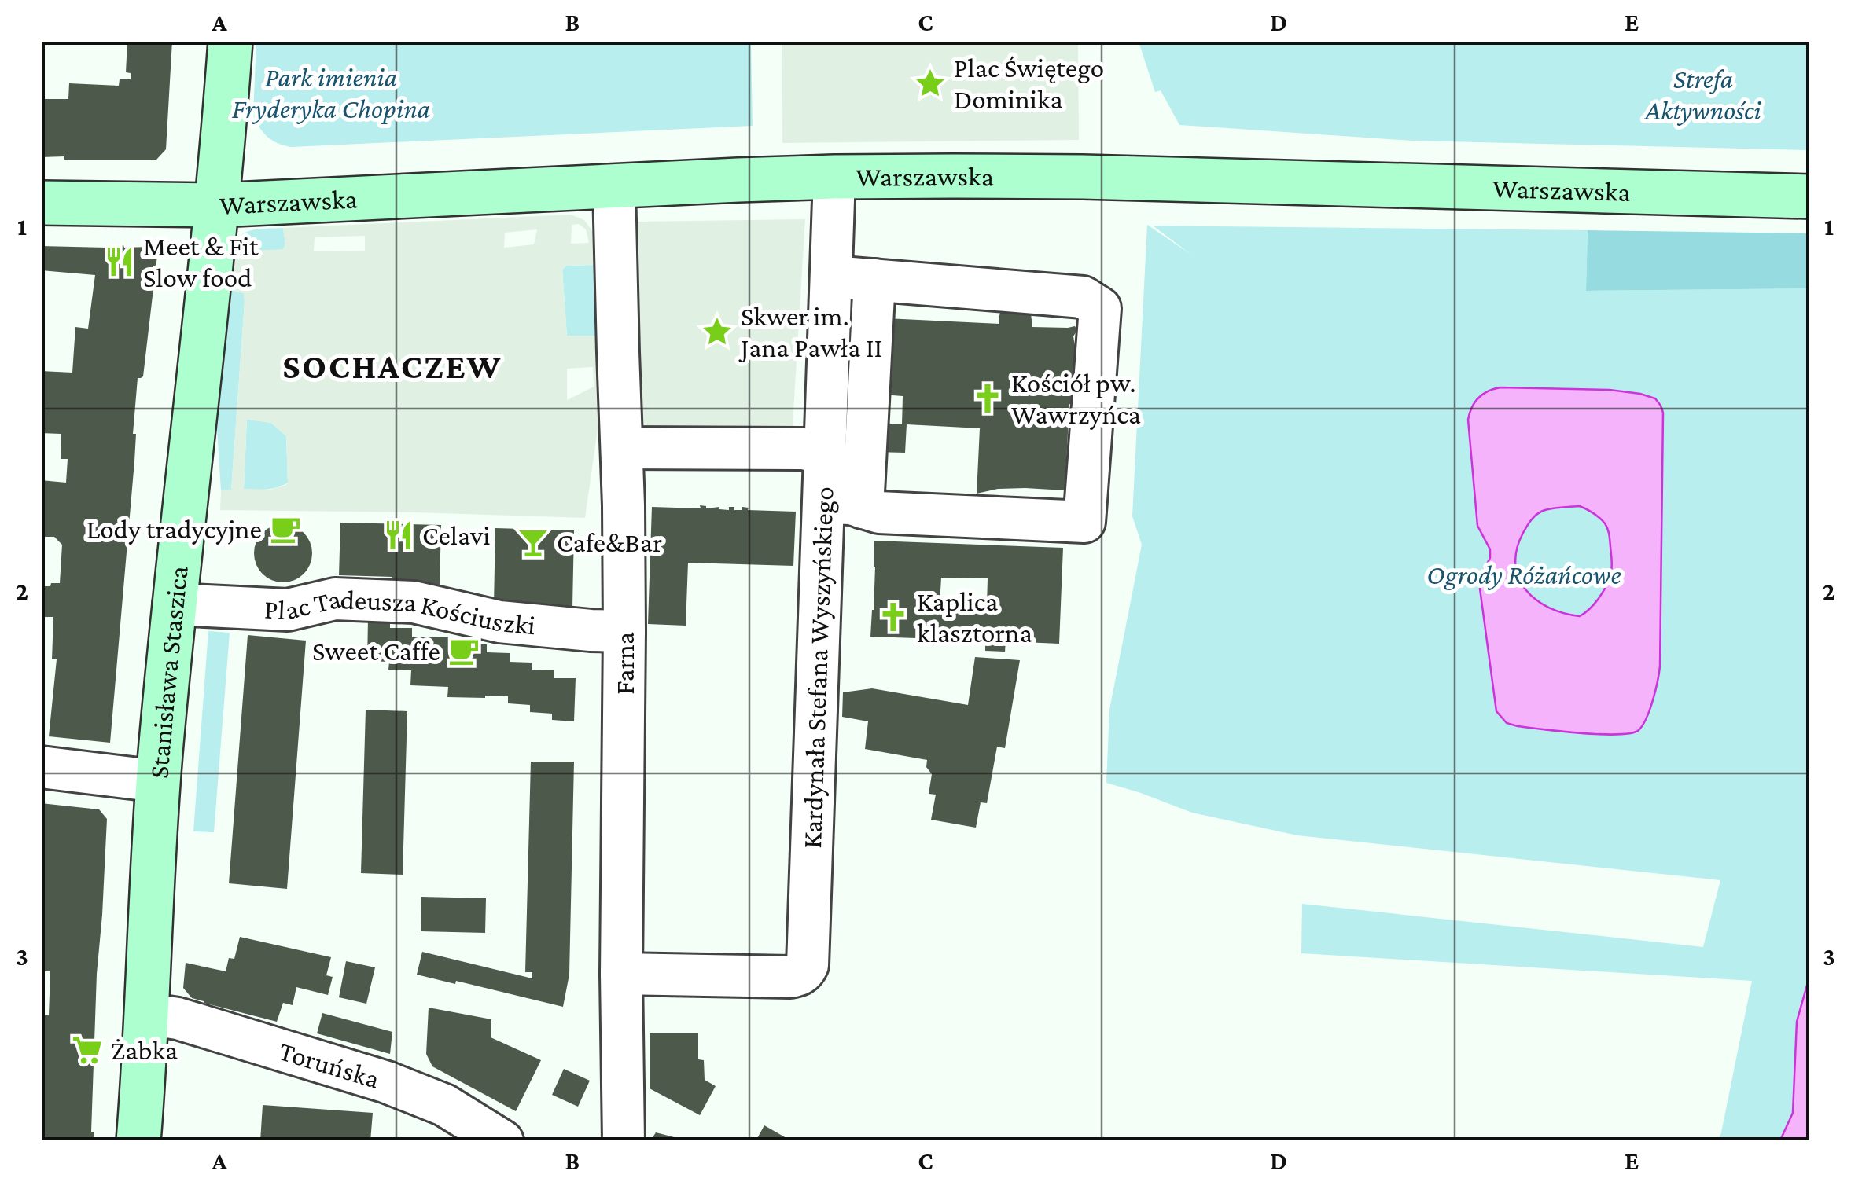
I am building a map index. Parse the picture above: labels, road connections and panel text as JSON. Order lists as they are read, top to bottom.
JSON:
{
  "streets": {
    "street": [
      "Warszawska",
      "Plac Tadeusza Kościuszki",
      "Farna",
      "Kardynała Stefana Wyszyńskiego",
      "Stanisława Staszica",
      "Toruńska"
    ]
  },
  "crossings": [
    ["Warszawska", "Farna"],
    ["Warszawska", "Kardynała Stefana Wyszyńskiego"],
    ["Warszawska", "Stanisława Staszica"],
    ["Plac Tadeusza Kościuszki", "Farna"],
    ["Plac Tadeusza Kościuszki", "Stanisława Staszica"],
    ["Farna", "Kardynała Stefana Wyszyńskiego"],
    ["Stanisława Staszica", "Toruńska"]
  ],
  "districts": ["SOCHACZEW"],
  "parks": ["Park imienia Fryderyka Chopina", "Strefa Aktywności", "Ogrody Różańcowe"],
  "places": {
    "place": ["Plac Świętego Dominika", "Skwer im. Jana Pawła II"],
    "restaurant": ["Meet & Fit Slow food", "Celavi"],
    "church": ["Kościół pw. Wawrzyńca", "Kaplica klasztorna"],
    "cafe": ["Lody tradycyjne", "Sweet Caffe"],
    "bar": ["Cafe&Bar"],
    "supermarket": ["Żabka"]
  },
  "grid": {
    "columns": [
      "A",
      "B",
      "C",
      "D",
      "E"
    ],
    "rows": ["1", "2", "3"]
  }
}
